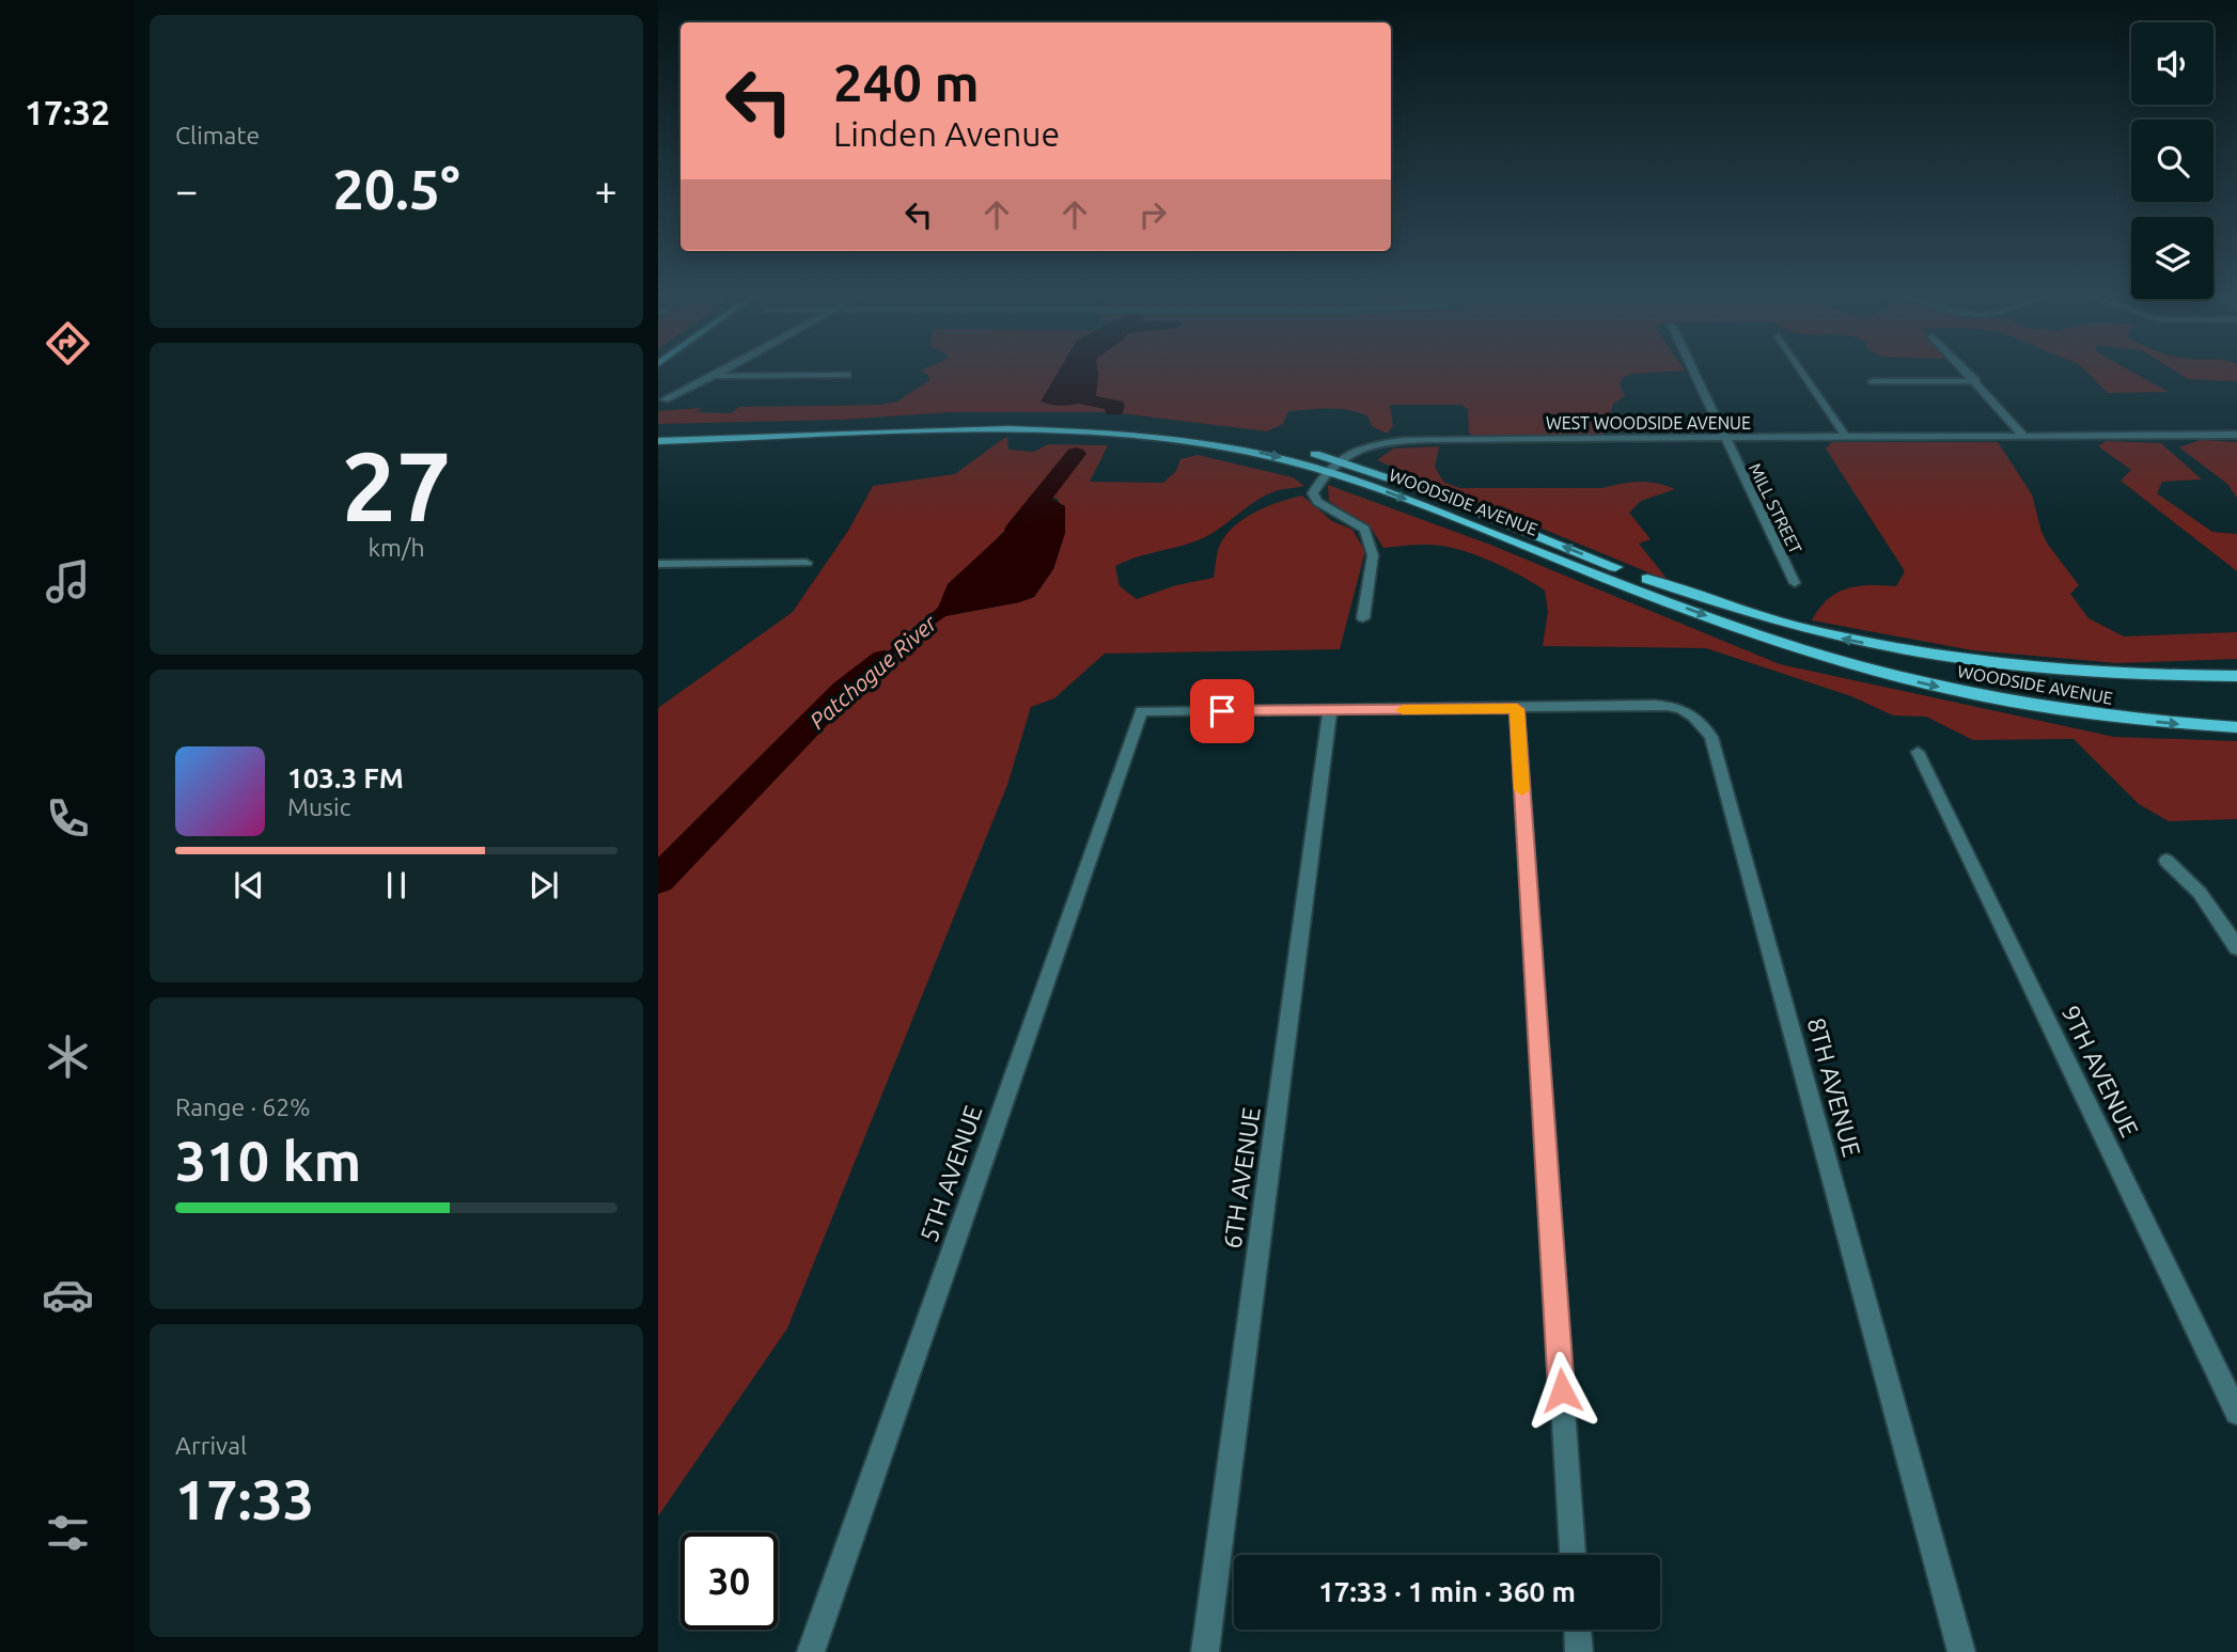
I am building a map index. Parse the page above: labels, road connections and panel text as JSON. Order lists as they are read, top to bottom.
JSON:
{
  "streets": {
    "main road": ["WOODSIDE AVENUE"],
    "street": [
      "WEST WOODSIDE AVENUE",
      "MILL STREET",
      "9TH AVENUE",
      "8TH AVENUE",
      "5TH AVENUE",
      "6TH AVENUE"
    ]
  },
  "crossings": [
    ["WEST WOODSIDE AVENUE", "WOODSIDE AVENUE"],
    ["WEST WOODSIDE AVENUE", "MILL STREET"],
    ["8TH AVENUE", "5TH AVENUE"],
    ["8TH AVENUE", "6TH AVENUE"]
  ],
  "water": ["Patchogue River"],
  "page": {
    "tabs": "17:32",
    "tile": [
      "Climate",
      ["27", "km/h"],
      ["Range · 62%", "310 km"],
      ["Arrival", "17:33"]
    ],
    "turn": ["240 m", "Linden Avenue"],
    "heat": ["−", "20.5°", "+"],
    "song": ["103.3 FM", "Music"],
    "limit": "30",
    "trip": "17:33 · 1 min · 360 m"
  }
}
